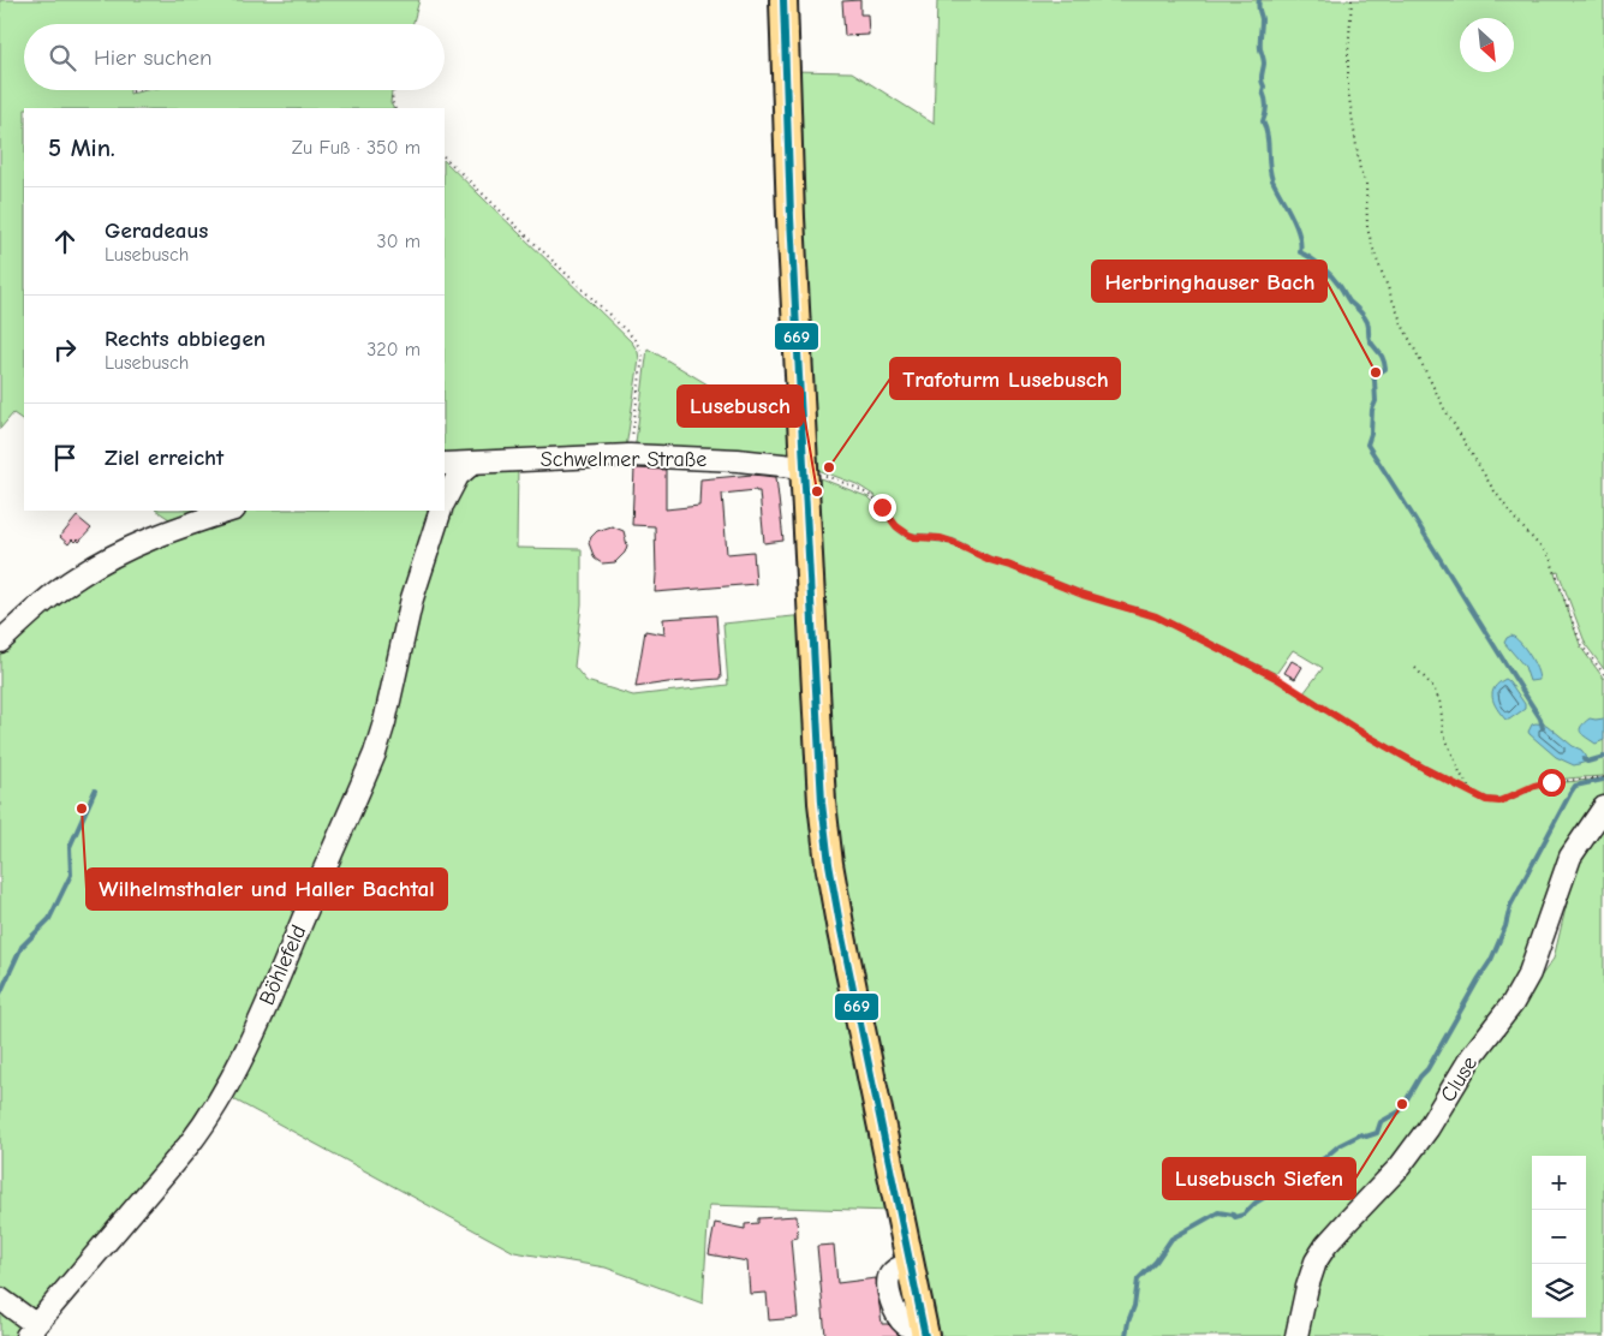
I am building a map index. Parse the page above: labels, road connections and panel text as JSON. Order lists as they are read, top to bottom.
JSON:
{
  "streets": {
    "street": ["Schwelmer Straße", "Böhlefeld", "Cluse"]
  },
  "places": [
    "Herbringhauser Bach",
    "Trafoturm Lusebusch",
    "Lusebusch",
    "Wilhelmsthaler und Haller Bachtal",
    "Lusebusch Siefen"
  ],
  "lines": ["transit line 669"],
  "north": "bottom right",
  "page": {
    "search": "Hier suchen",
    "heading": ["5 Min.", "Zu Fuß · 350 m"],
    "list": [
      ["Geradeaus", "Lusebusch", "30 m"],
      ["Rechts abbiegen", "Lusebusch", "320 m"],
      "Ziel erreicht"
    ],
    "map_buttons": ["+", "−"]
  }
}
